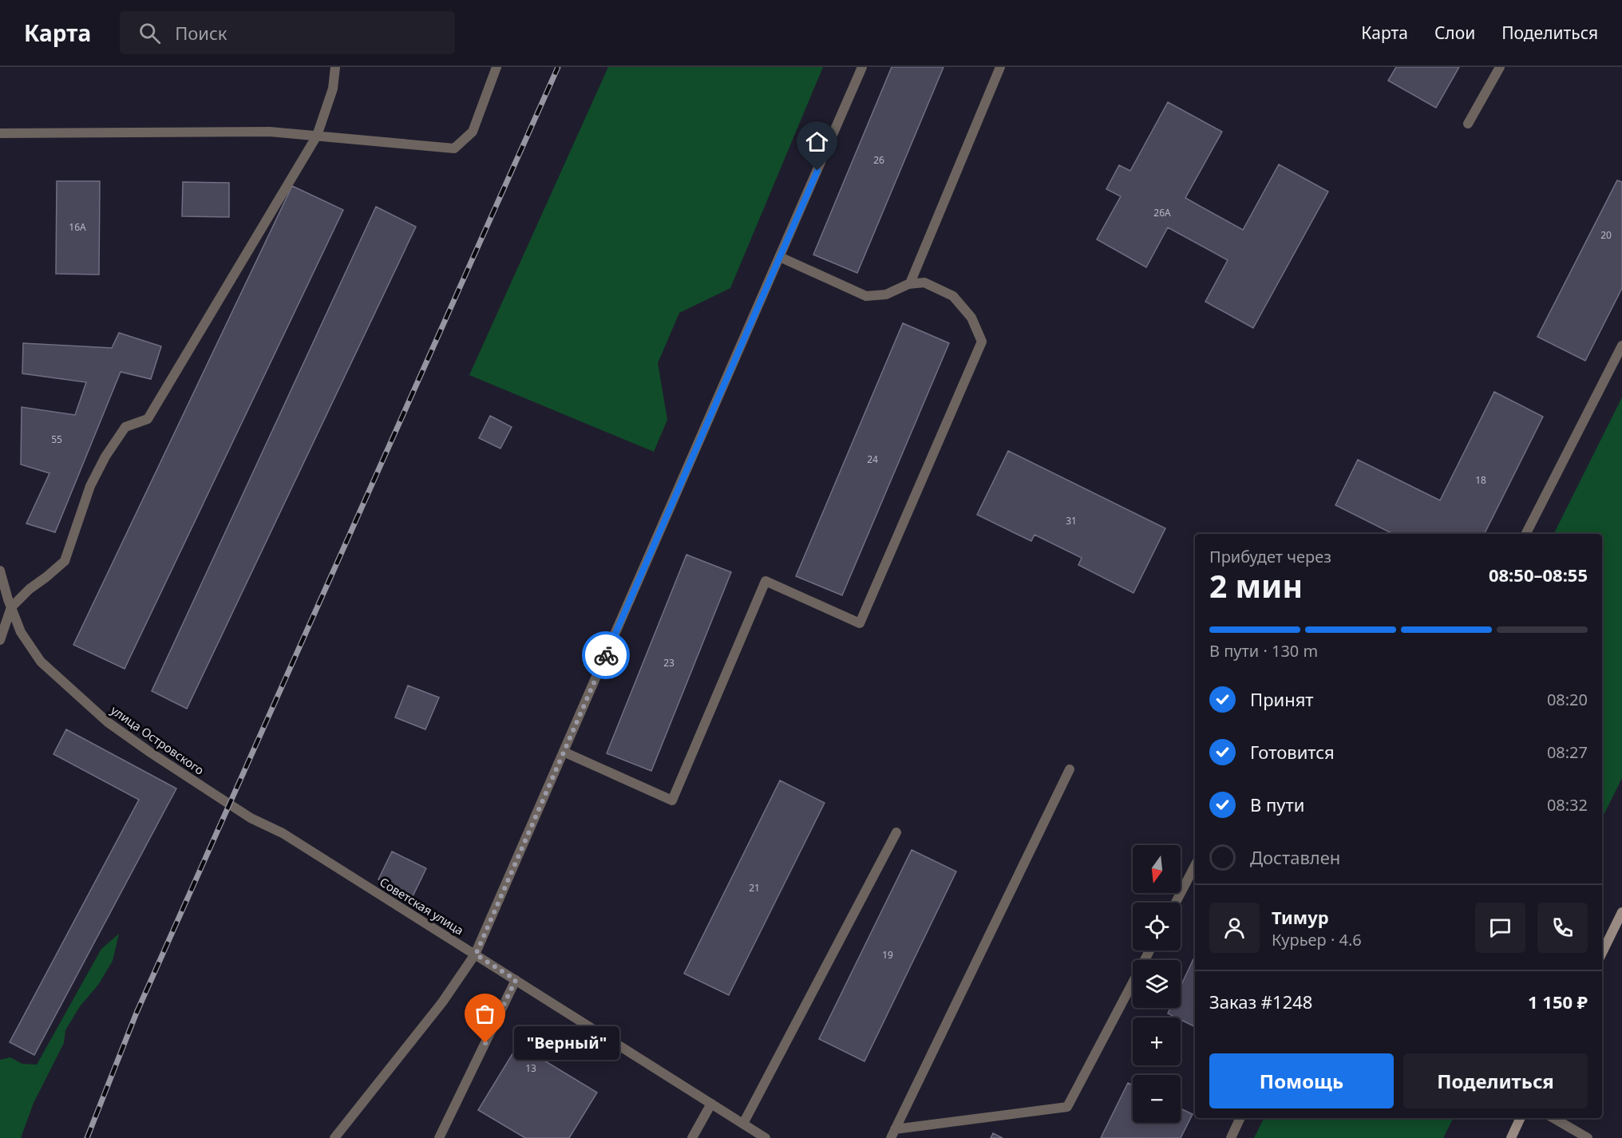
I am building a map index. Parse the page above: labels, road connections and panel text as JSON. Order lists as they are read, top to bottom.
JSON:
{
  "streets": {
    "street": ["улица Островского", "Советская улица"]
  },
  "crossings": [
    ["улица Островского", "Советская улица"]
  ],
  "places": ["\"Верный\""],
  "house_numbers": [
    "26",
    "26А",
    "16А",
    "20",
    "55",
    "24",
    "18",
    "31",
    "23",
    "21",
    "19",
    "13"
  ],
  "north": "bottom",
  "page": {
    "header": "Карта",
    "search": "Поиск",
    "nav": ["Карта", "Слои", "Поделиться"],
    "heading": ["2 мин", "Прибудет через", "08:50–08:55"],
    "panel": [
      "Тимур",
      "Курьер · 4.6",
      "Заказ #1248",
      "1 150 ₽"
    ],
    "bar": "В пути · 130 m",
    "list": [
      ["Принят", "08:20"],
      ["Готовится", "08:27"],
      ["В пути", "08:32"],
      "Доставлен"
    ],
    "map_buttons": ["+", "−"],
    "bubble": "\"Верный\"",
    "buttons": ["Помощь", "Поделиться"]
  }
}
